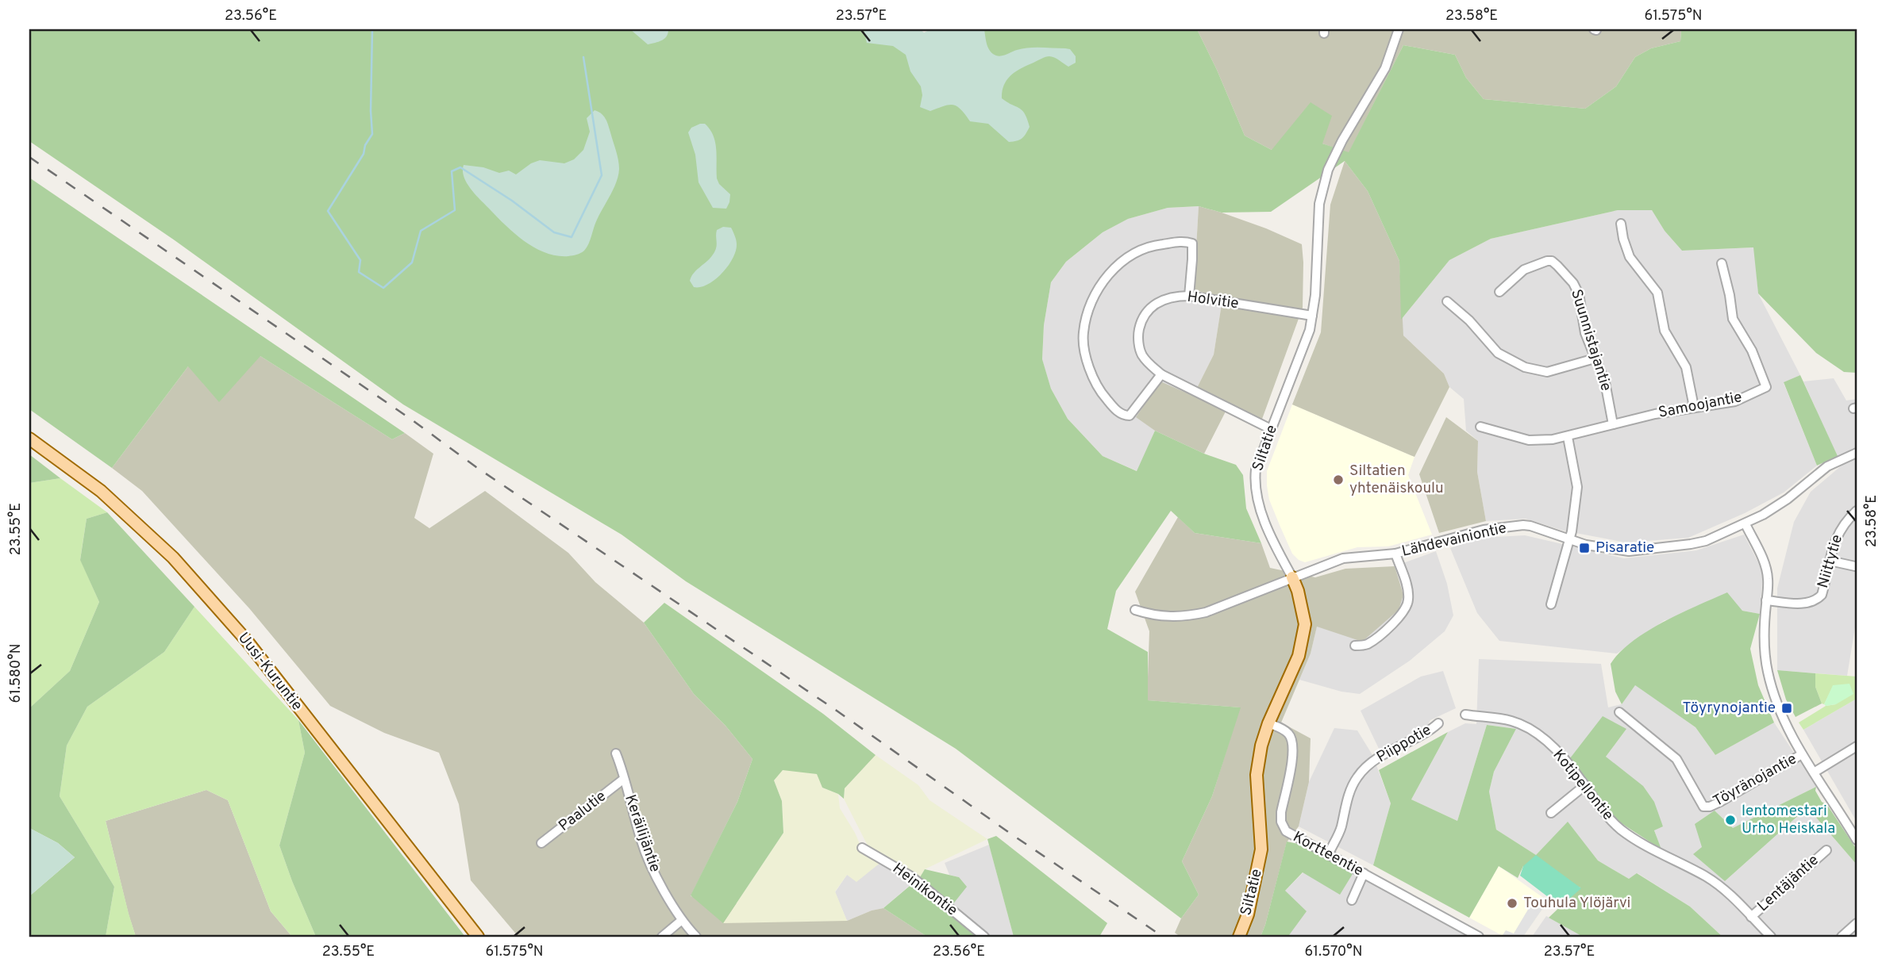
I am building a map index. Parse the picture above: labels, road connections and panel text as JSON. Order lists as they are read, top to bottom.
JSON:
{
  "streets": {
    "main road": ["Siltatie", "Uusi-Kuruntie"],
    "street": [
      "Holvitie",
      "Suunnistajantie",
      "Samoojantie",
      "Lähdevainiontie",
      "Niittytie",
      "Piippotie",
      "Töyränojantie",
      "Kotipellontie",
      "Paalutie",
      "Keräilijäntie",
      "Kortteentie",
      "Lentäjäntie",
      "Heinikontie"
    ]
  },
  "crossings": [
    ["Holvitie", "Siltatie"],
    ["Suunnistajantie", "Samoojantie"],
    ["Siltatie", "Lähdevainiontie"],
    ["Siltatie", "Kortteentie"],
    ["Piippotie", "Kortteentie"],
    ["Kotipellontie", "Lentäjäntie"],
    ["Paalutie", "Keräilijäntie"]
  ],
  "places": {
    "other": ["Siltatien yhtenäiskoulu", "lentomestari Urho Heiskala", "Touhula Ylöjärvi"],
    "transit": ["Pisaratie", "Töyrynojantie"]
  },
  "coordinates": [
    "23.56°E",
    "23.57°E",
    "23.58°E",
    "61.575°N",
    "23.55°E",
    "61.580°N",
    "61.570°N"
  ]
}
